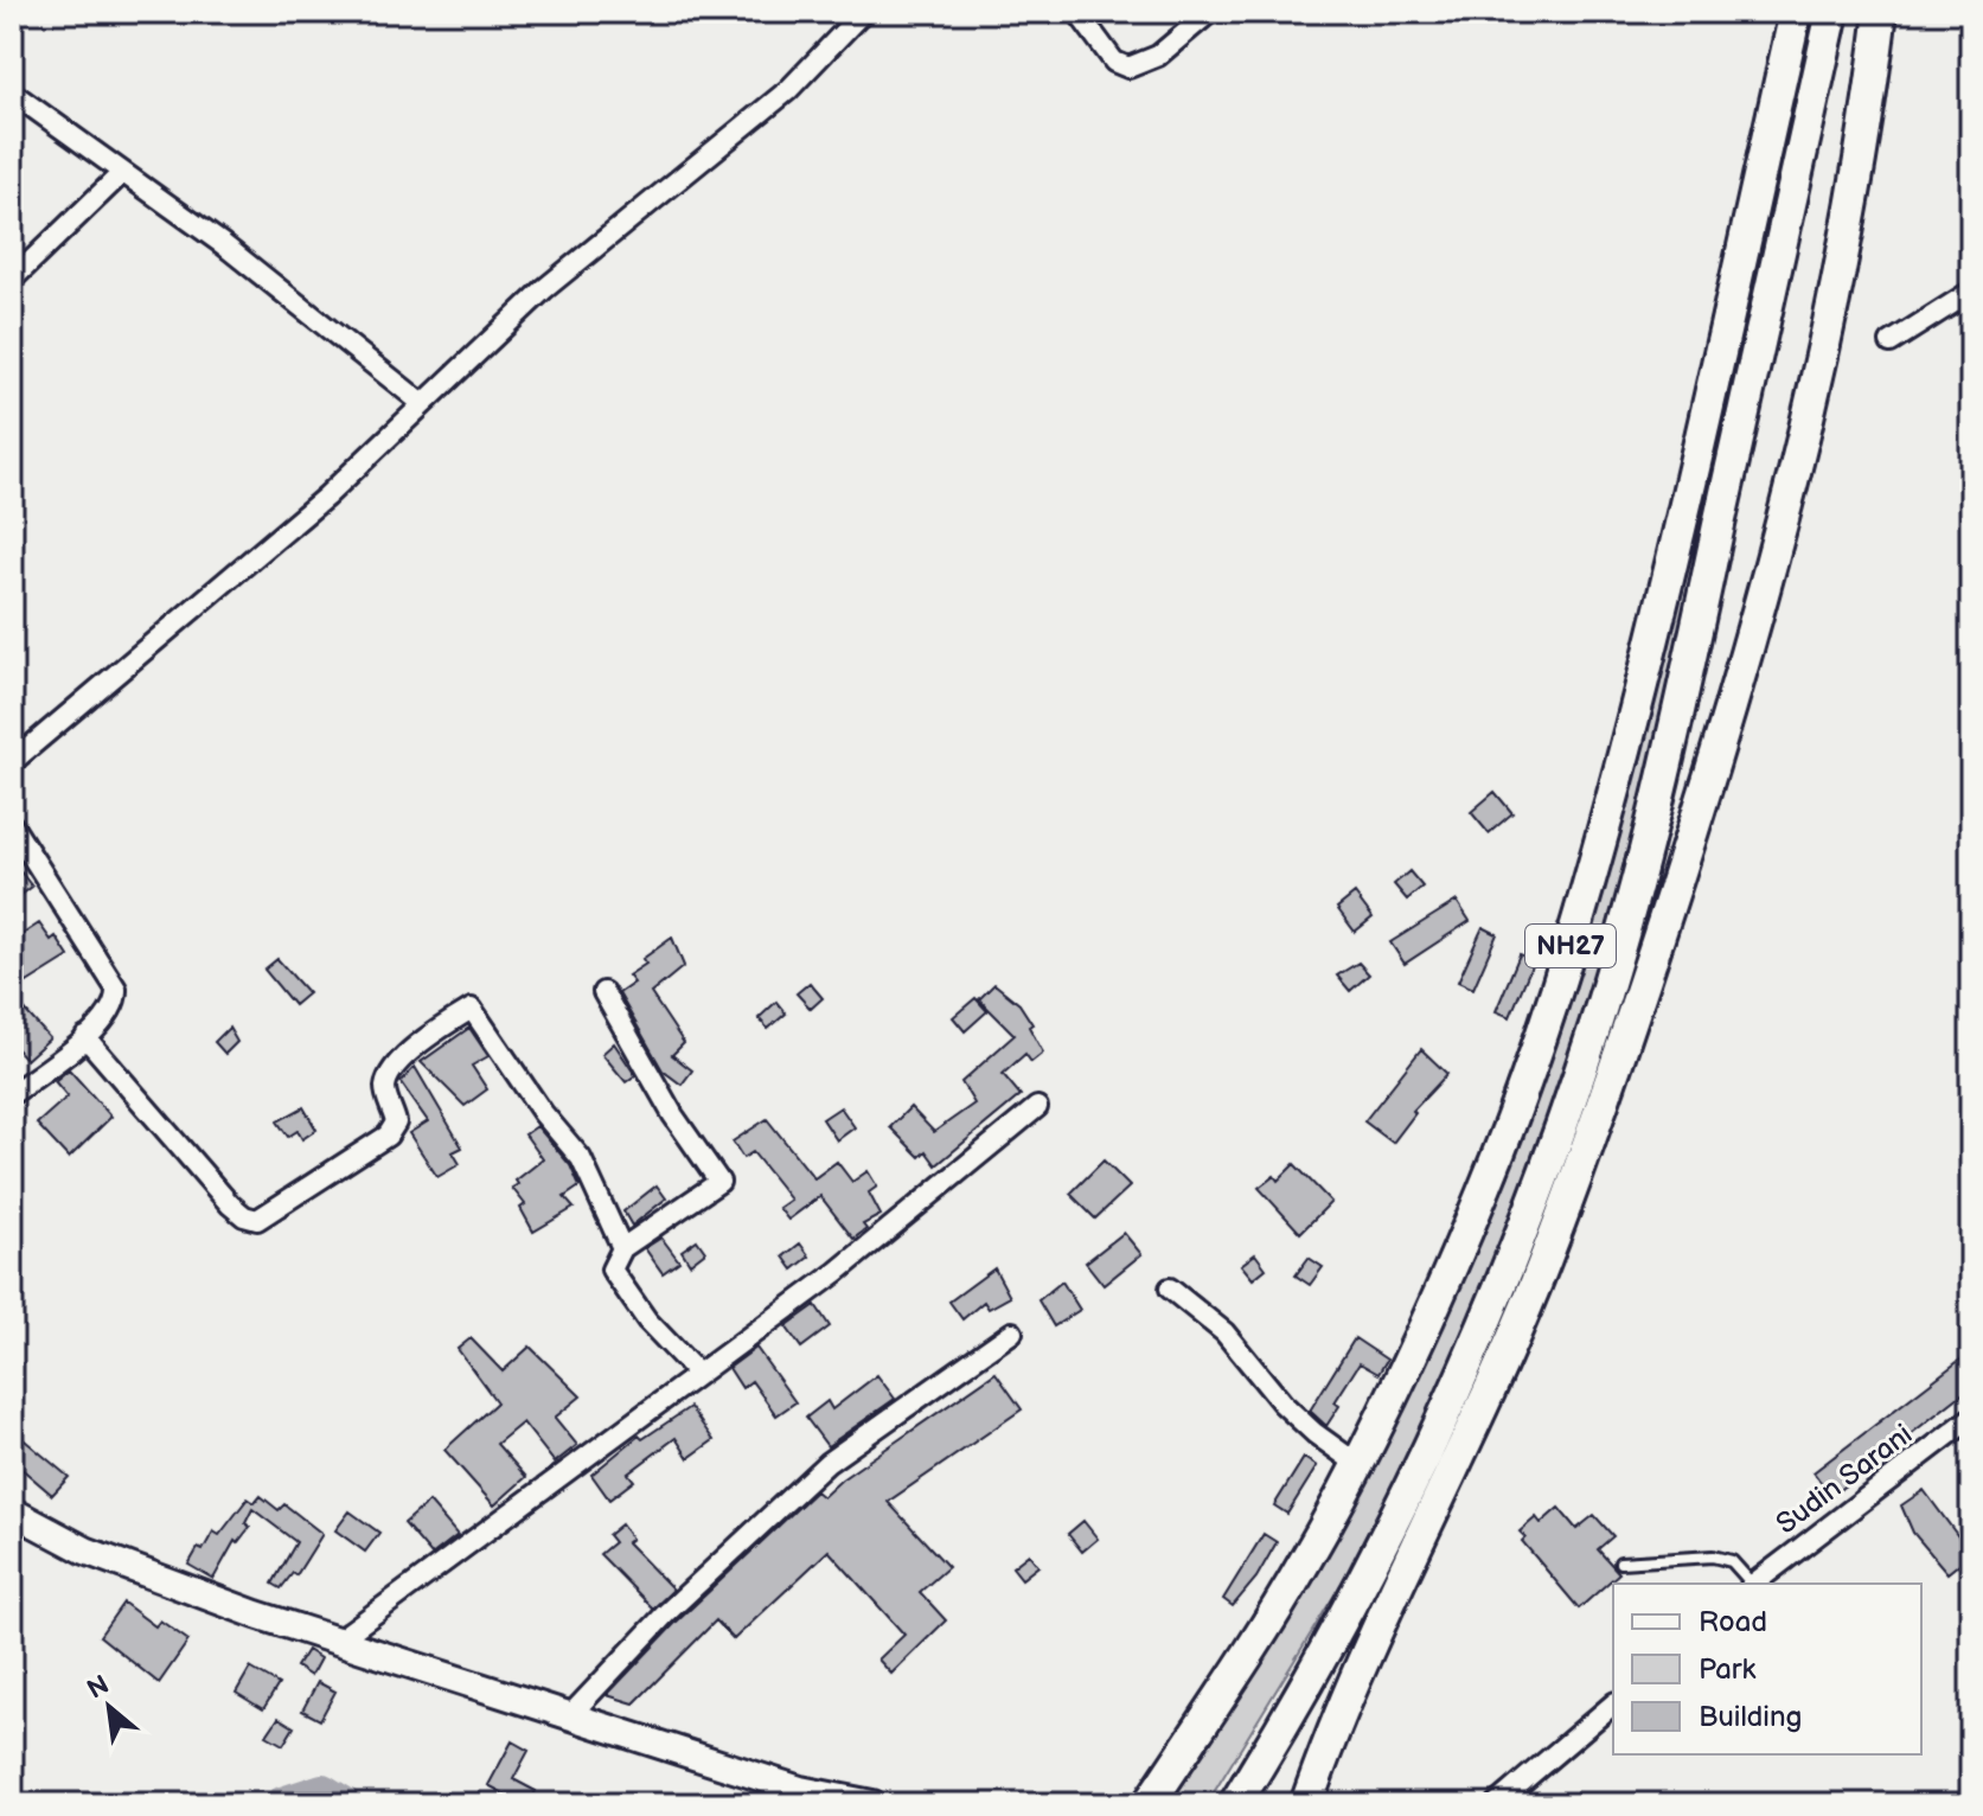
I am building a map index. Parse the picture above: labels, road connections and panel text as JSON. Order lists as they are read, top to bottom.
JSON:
{
  "streets": {
    "highway": ["NH27"],
    "street": ["Sudin Sarani"]
  },
  "legend": ["Road", "Park", "Building"],
  "north": "top left"
}
